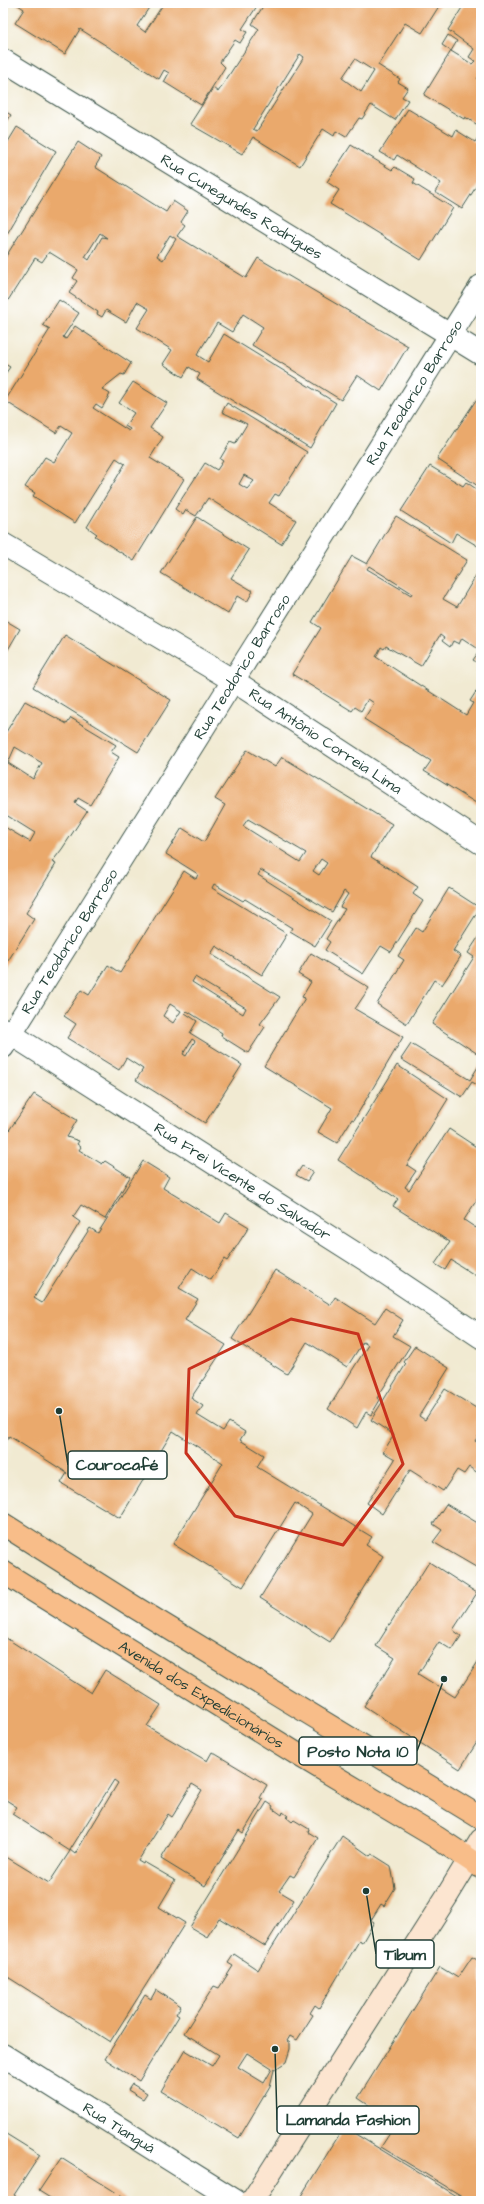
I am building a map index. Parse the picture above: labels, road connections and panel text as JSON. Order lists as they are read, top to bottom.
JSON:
{
  "streets": {
    "main road": ["Avenida dos Expedicionários"],
    "street": [
      "Rua Cunegundes Rodrigues",
      "Rua Teodorico Barroso",
      "Rua Antônio Correia Lima",
      "Rua Frei Vicente do Salvador",
      "Rua Tianguá"
    ]
  },
  "crossings": [
    ["Rua Cunegundes Rodrigues", "Rua Teodorico Barroso"],
    ["Rua Teodorico Barroso", "Rua Antônio Correia Lima"],
    ["Rua Teodorico Barroso", "Rua Frei Vicente do Salvador"]
  ],
  "places": [
    "Courocafé",
    "Posto Nota 10",
    "Tibum",
    "Lamanda Fashion"
  ]
}
